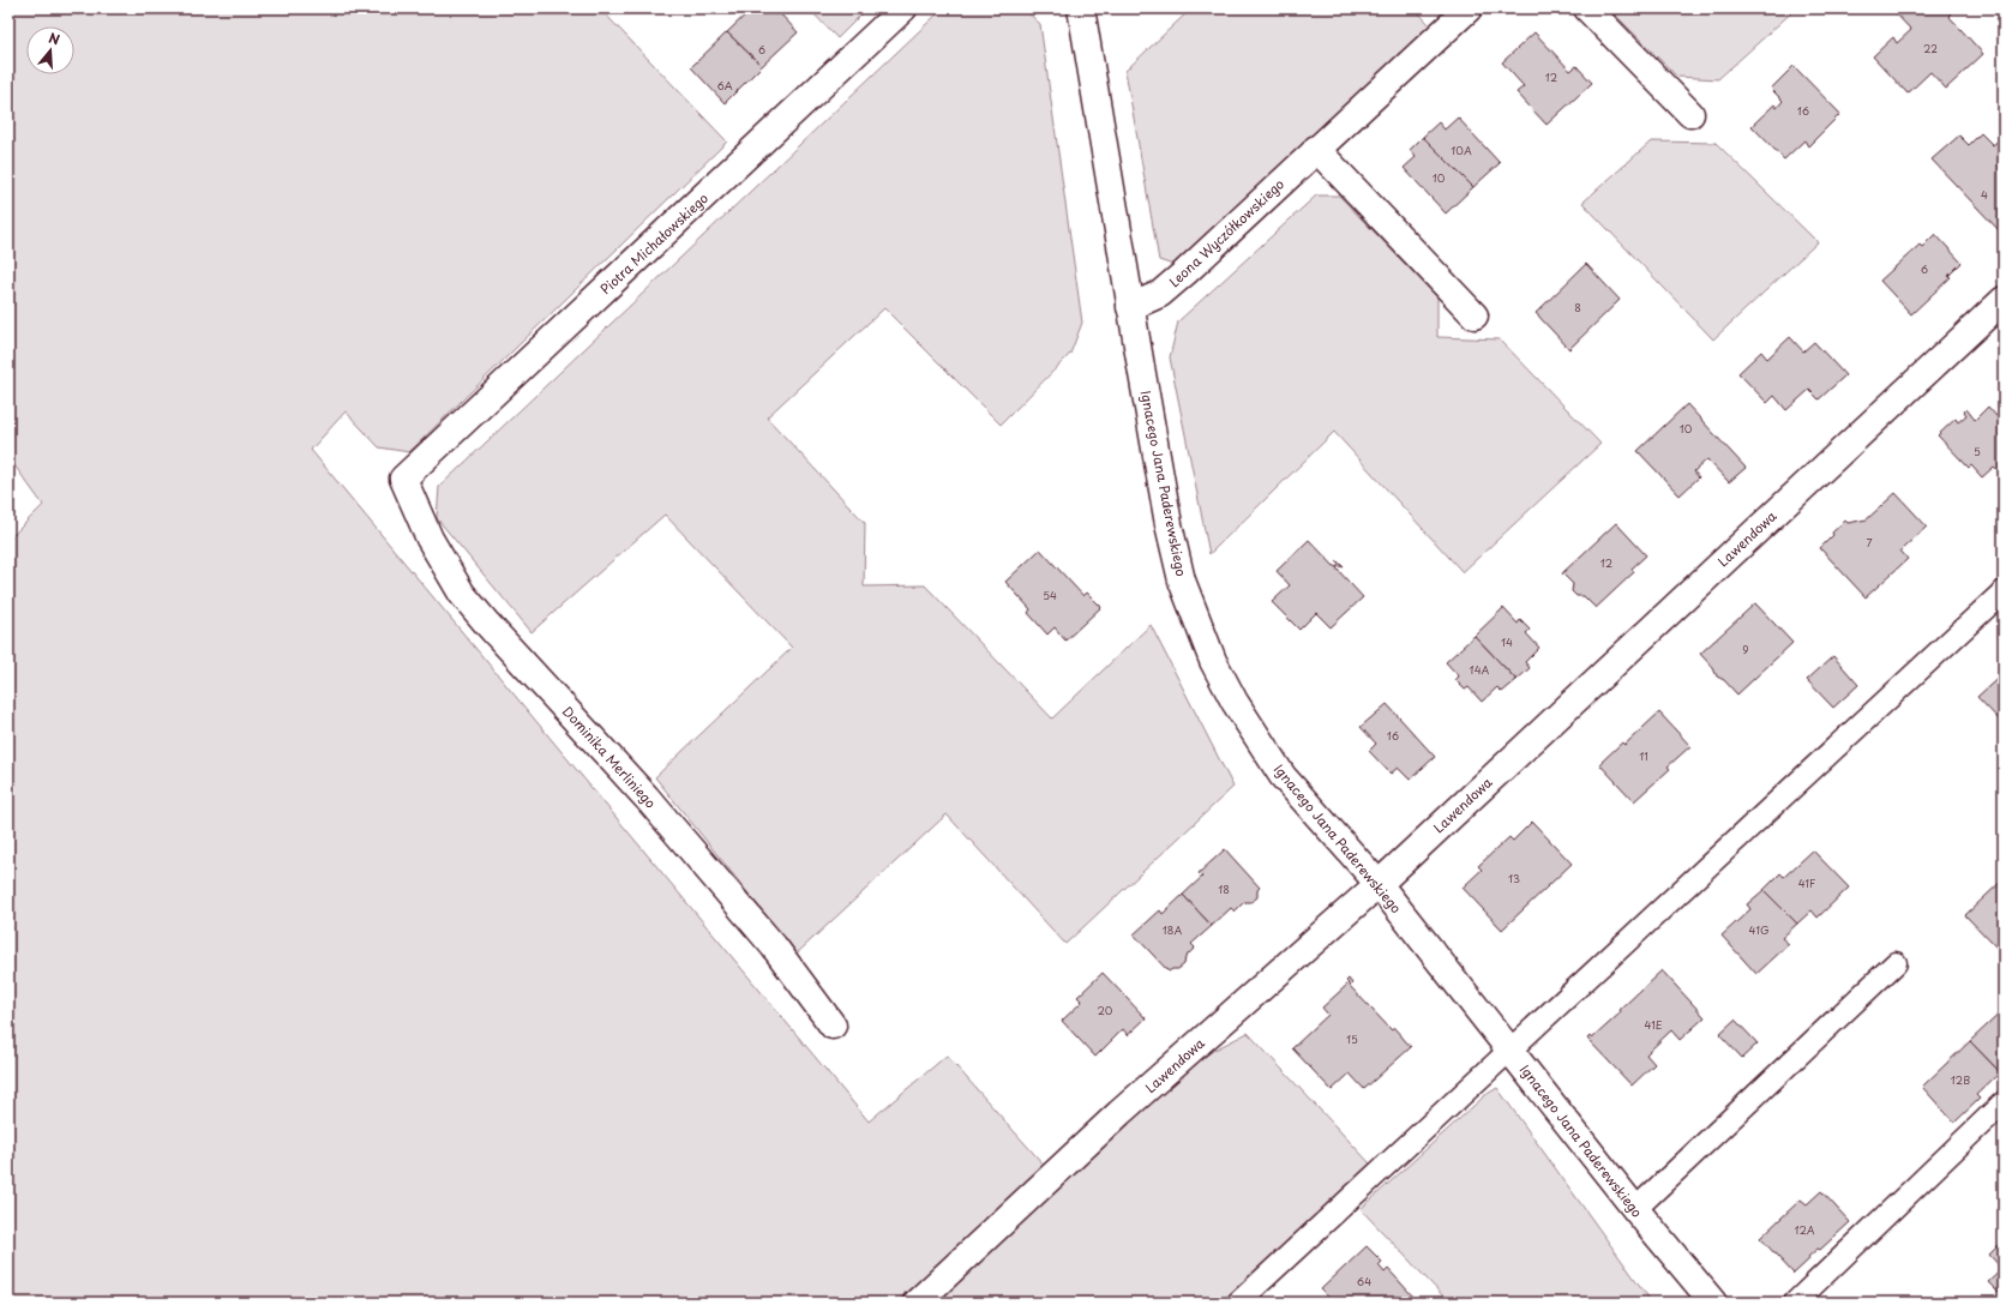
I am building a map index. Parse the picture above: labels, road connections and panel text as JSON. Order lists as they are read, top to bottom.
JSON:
{
  "streets": {
    "street": [
      "Leona Wyczółkowskiego",
      "Piotra Michałowskiego",
      "Ignacego Jana Paderewskiego",
      "Lawendowa",
      "Dominika Merliniego"
    ]
  },
  "crossings": [
    ["Leona Wyczółkowskiego", "Ignacego Jana Paderewskiego"],
    ["Piotra Michałowskiego", "Dominika Merliniego"],
    ["Ignacego Jana Paderewskiego", "Lawendowa"]
  ],
  "house_numbers": [
    "22",
    "6",
    "12",
    "6A",
    "16",
    "10A",
    "10",
    "4",
    "6",
    "8",
    "10",
    "5",
    "7",
    "12",
    "54",
    "14",
    "9",
    "14A",
    "16",
    "11",
    "13",
    "41F",
    "18",
    "18A",
    "41G",
    "20",
    "41E",
    "15",
    "12B",
    "12A",
    "64"
  ],
  "north": "top"
}
